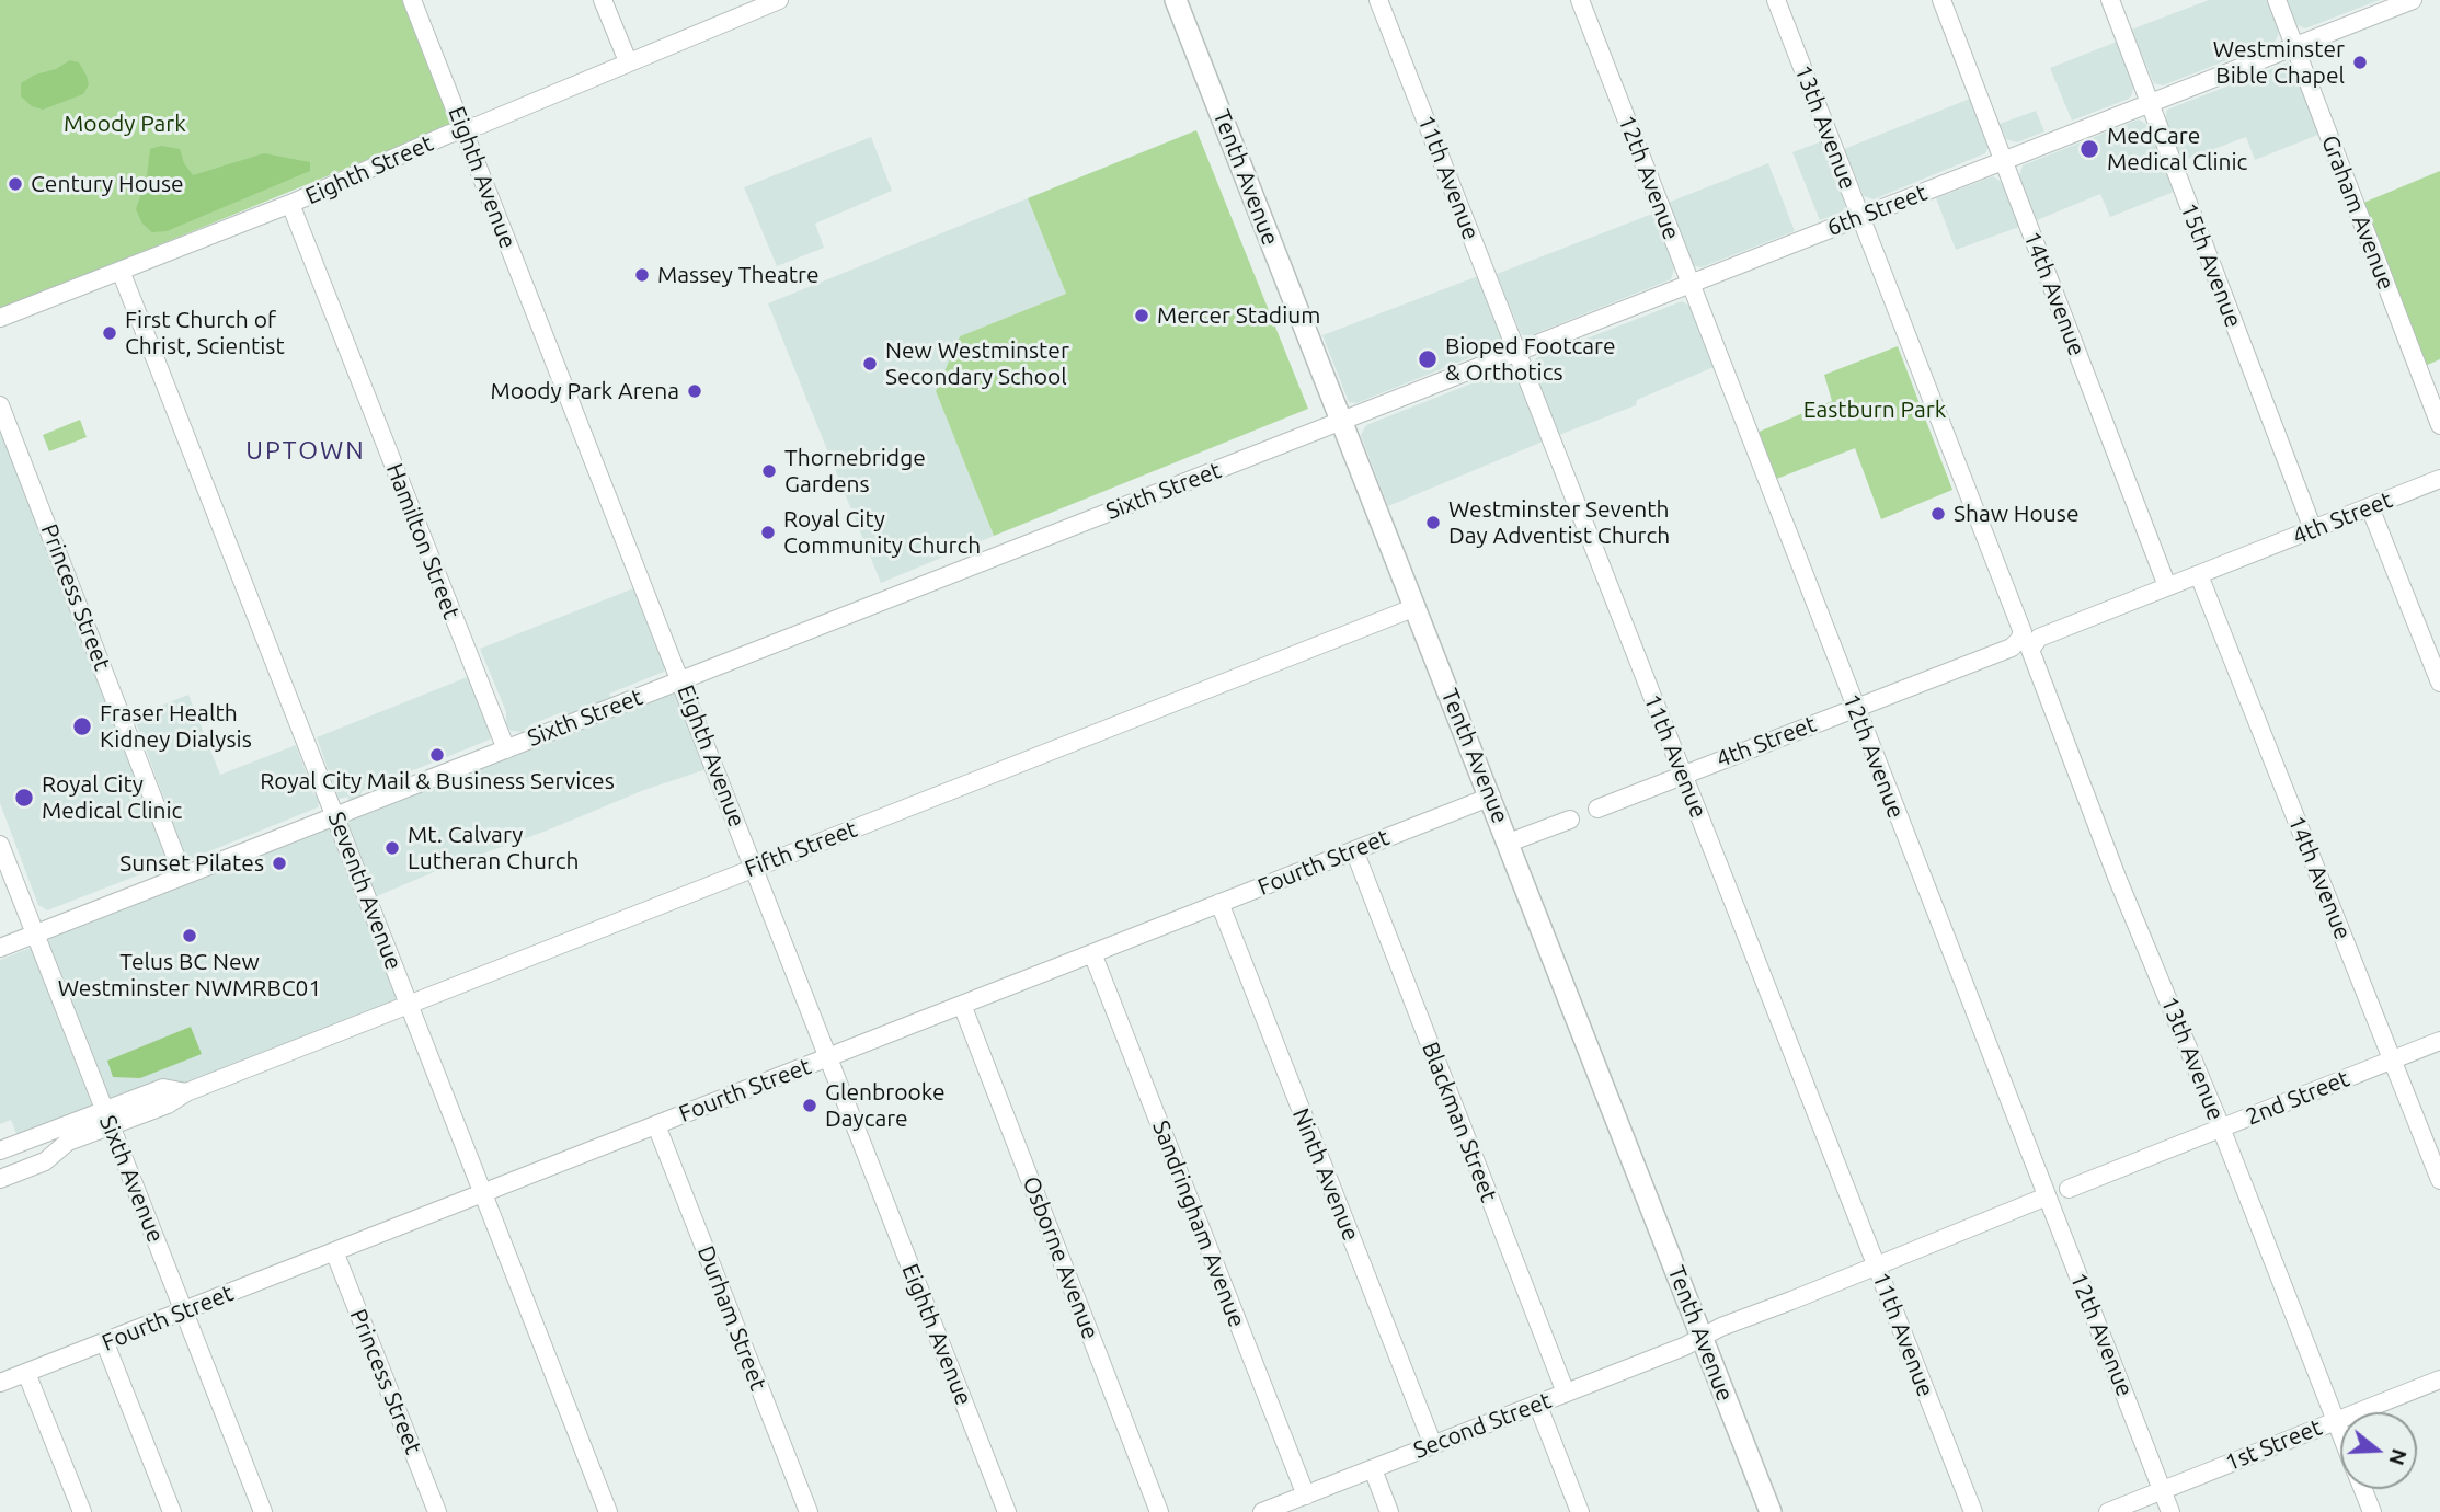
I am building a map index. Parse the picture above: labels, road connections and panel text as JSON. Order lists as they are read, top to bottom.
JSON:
{
  "streets": {
    "main road": ["Tenth Avenue"],
    "street": [
      "13th Avenue",
      "Eighth Street",
      "Eighth Avenue",
      "11th Avenue",
      "12th Avenue",
      "6th Street",
      "Graham Avenue",
      "15th Avenue",
      "14th Avenue",
      "Sixth Street",
      "4th Street",
      "Hamilton Street",
      "Princess Street",
      "Fifth Street",
      "Fourth Street",
      "Seventh Avenue",
      "2nd Street",
      "Blackman Street",
      "Ninth Avenue",
      "Sixth Avenue",
      "Sandringham Avenue",
      "Osborne Avenue",
      "Durham Street",
      "Second Street",
      "1st Street"
    ]
  },
  "crossings": [
    ["13th Avenue", "6th Street"],
    ["13th Avenue", "4th Street"],
    ["13th Avenue", "2nd Street"],
    ["13th Avenue", "1st Street"],
    ["Eighth Street", "Eighth Avenue"],
    ["Eighth Street", "Hamilton Street"],
    ["Eighth Street", "Seventh Avenue"],
    ["Eighth Avenue", "Sixth Street"],
    ["Eighth Avenue", "Fifth Street"],
    ["Eighth Avenue", "Fourth Street"],
    ["Tenth Avenue", "6th Street"],
    ["Tenth Avenue", "Sixth Street"],
    ["Tenth Avenue", "Fifth Street"],
    ["Tenth Avenue", "Fourth Street"],
    ["Tenth Avenue", "Second Street"],
    ["11th Avenue", "6th Street"],
    ["11th Avenue", "4th Street"],
    ["12th Avenue", "6th Street"],
    ["12th Avenue", "4th Street"],
    ["12th Avenue", "1st Street"],
    ["6th Street", "Graham Avenue"],
    ["6th Street", "15th Avenue"],
    ["6th Street", "14th Avenue"],
    ["6th Street", "Sixth Street"],
    ["15th Avenue", "4th Street"],
    ["14th Avenue", "4th Street"],
    ["14th Avenue", "2nd Street"],
    ["Sixth Street", "Hamilton Street"],
    ["Sixth Street", "Princess Street"],
    ["Sixth Street", "Seventh Avenue"],
    ["Sixth Street", "Sixth Avenue"],
    ["Princess Street", "Fourth Street"],
    ["Fifth Street", "Seventh Avenue"],
    ["Fifth Street", "Sixth Avenue"],
    ["Fourth Street", "Seventh Avenue"],
    ["Fourth Street", "Blackman Street"],
    ["Fourth Street", "Ninth Avenue"],
    ["Fourth Street", "Sixth Avenue"],
    ["Fourth Street", "Sandringham Avenue"],
    ["Fourth Street", "Osborne Avenue"],
    ["Fourth Street", "Durham Street"],
    ["Blackman Street", "Second Street"],
    ["Ninth Avenue", "Second Street"],
    ["Sandringham Avenue", "Second Street"]
  ],
  "districts": ["UPTOWN"],
  "parks": ["Moody Park", "Eastburn Park"],
  "places": [
    "Westminster Bible Chapel",
    "MedCare Medical Clinic",
    "Century House",
    "Massey Theatre",
    "Mercer Stadium",
    "First Church of Christ, Scientist",
    "Bioped Footcare & Orthotics",
    "New Westminster Secondary School",
    "Moody Park Arena",
    "Thornebridge Gardens",
    "Shaw House",
    "Westminster Seventh Day Adventist Church",
    "Royal City Community Church",
    "Fraser Health Kidney Dialysis",
    "Royal City Mail & Business Services",
    "Royal City Medical Clinic",
    "Mt. Calvary Lutheran Church",
    "Sunset Pilates",
    "Telus BC New Westminster NWMRBC01",
    "Glenbrooke Daycare"
  ],
  "north": "right"
}
